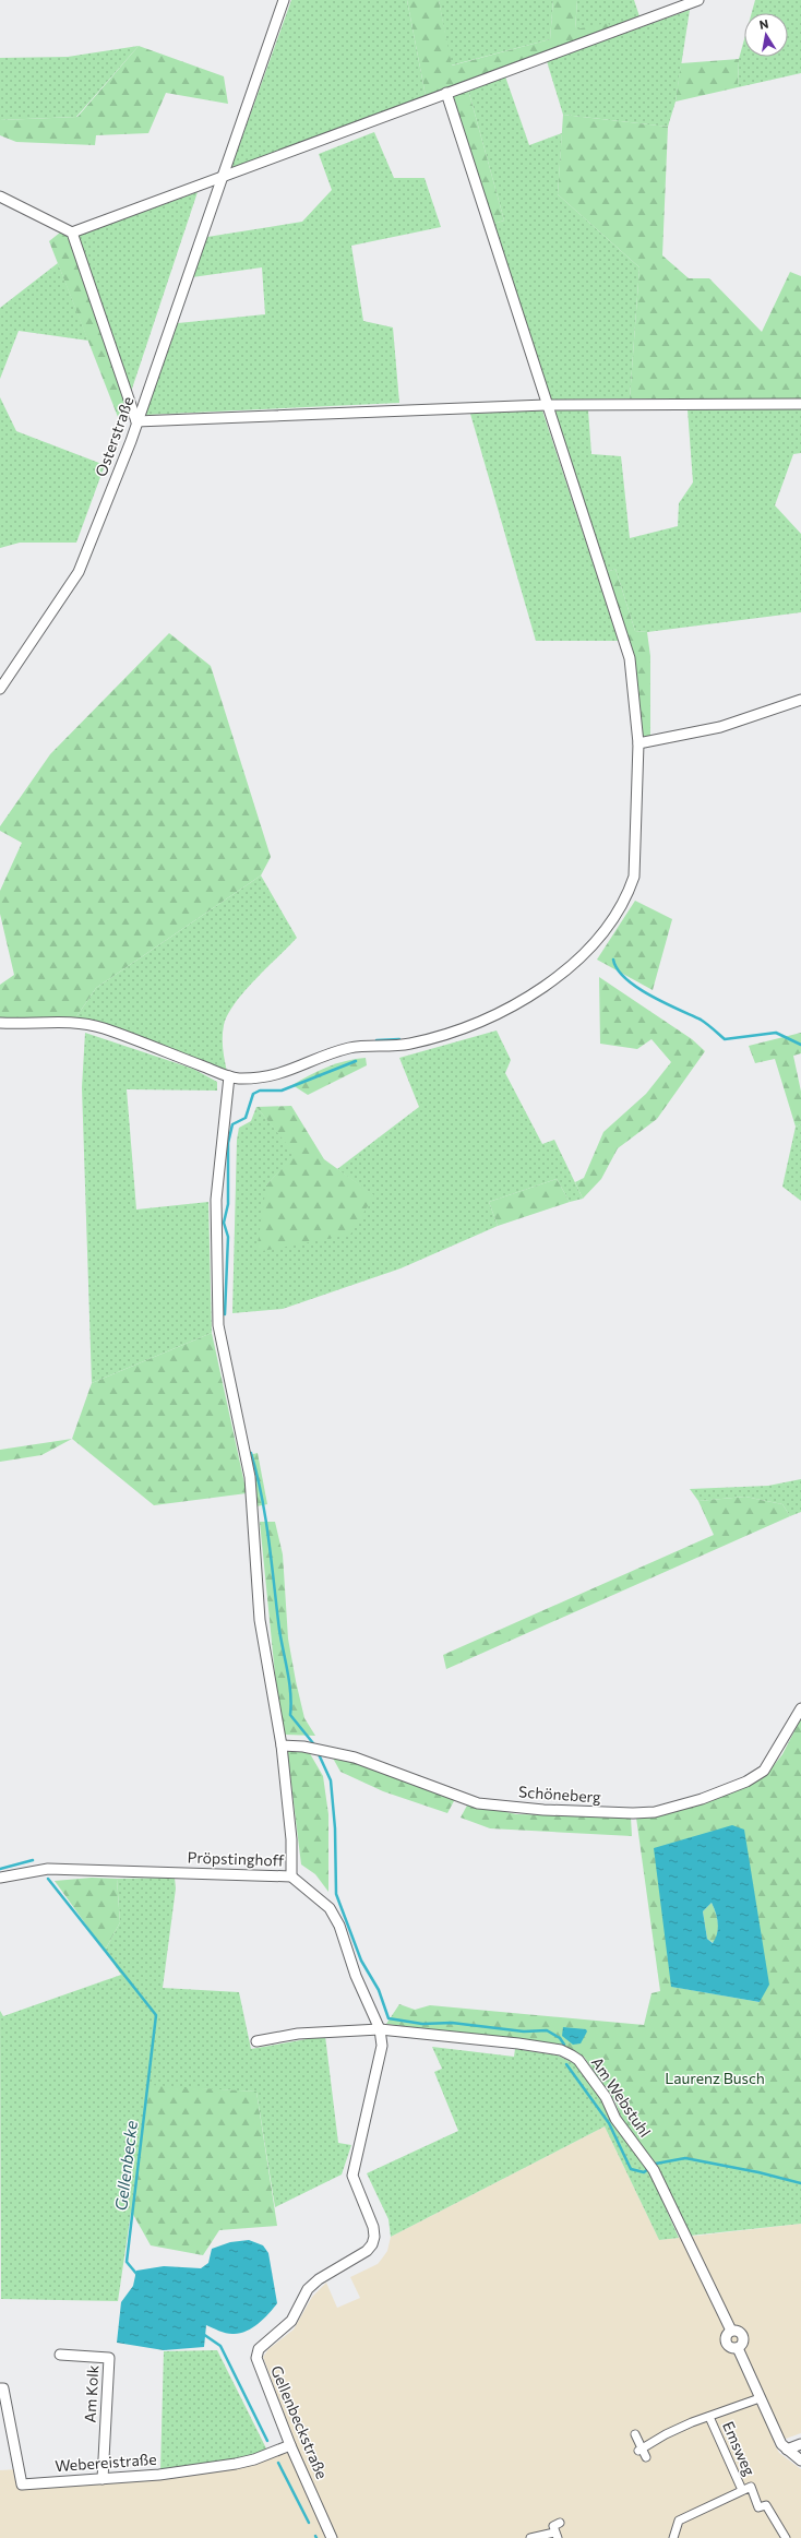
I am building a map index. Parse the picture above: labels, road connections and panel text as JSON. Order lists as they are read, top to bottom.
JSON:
{
  "streets": {
    "street": [
      "Osterstraße",
      "Schöneberg",
      "Pröpstinghoff",
      "Am Webstuhl",
      "Am Kolk",
      "Gellenbeckstraße",
      "Emsweg",
      "Webereistraße"
    ]
  },
  "crossings": [
    ["Pröpstinghoff", "Am Webstuhl"],
    ["Pröpstinghoff", "Gellenbeckstraße"],
    ["Am Webstuhl", "Gellenbeckstraße"],
    ["Am Webstuhl", "Emsweg"],
    ["Am Kolk", "Webereistraße"],
    ["Gellenbeckstraße", "Webereistraße"]
  ],
  "water": ["Gellenbecke"],
  "parks": ["Laurenz Busch"],
  "north": "top"
}
